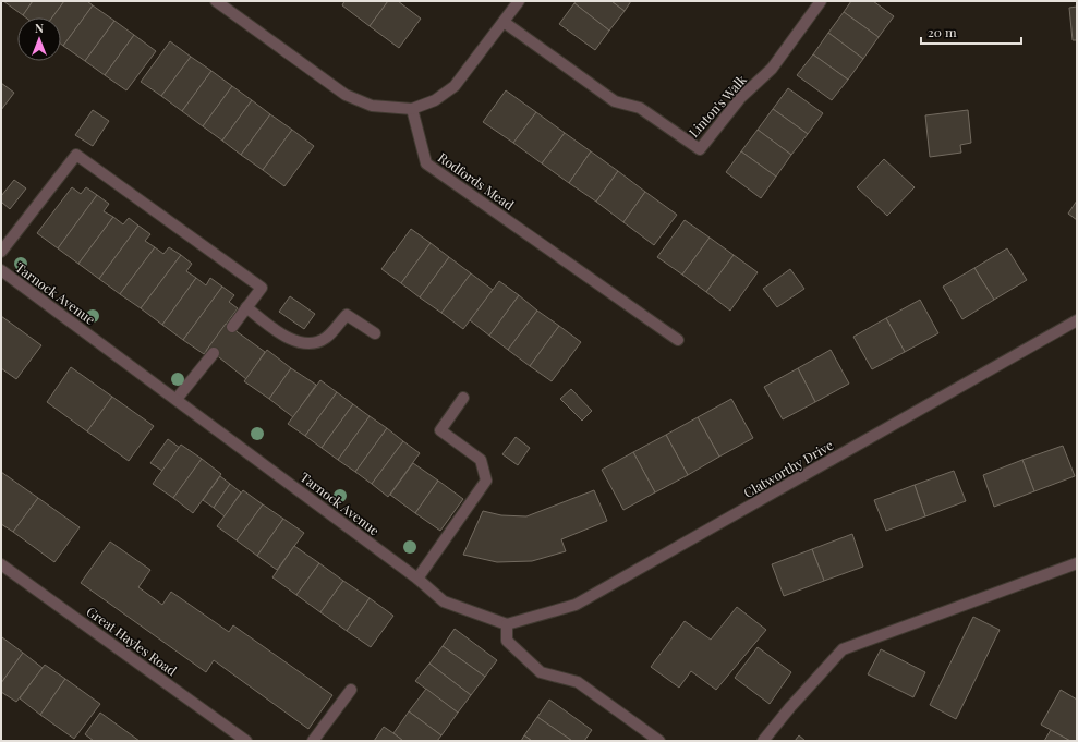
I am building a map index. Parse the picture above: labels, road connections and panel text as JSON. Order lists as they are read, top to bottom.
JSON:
{
  "streets": {
    "street": [
      "Linton's Walk",
      "Rodfords Mead",
      "Tarnock Avenue",
      "Clatworthy Drive",
      "Great Hayles Road"
    ]
  },
  "crossings": [
    ["Tarnock Avenue", "Clatworthy Drive"]
  ],
  "scale_bar": "20 m",
  "north": "top"
}
